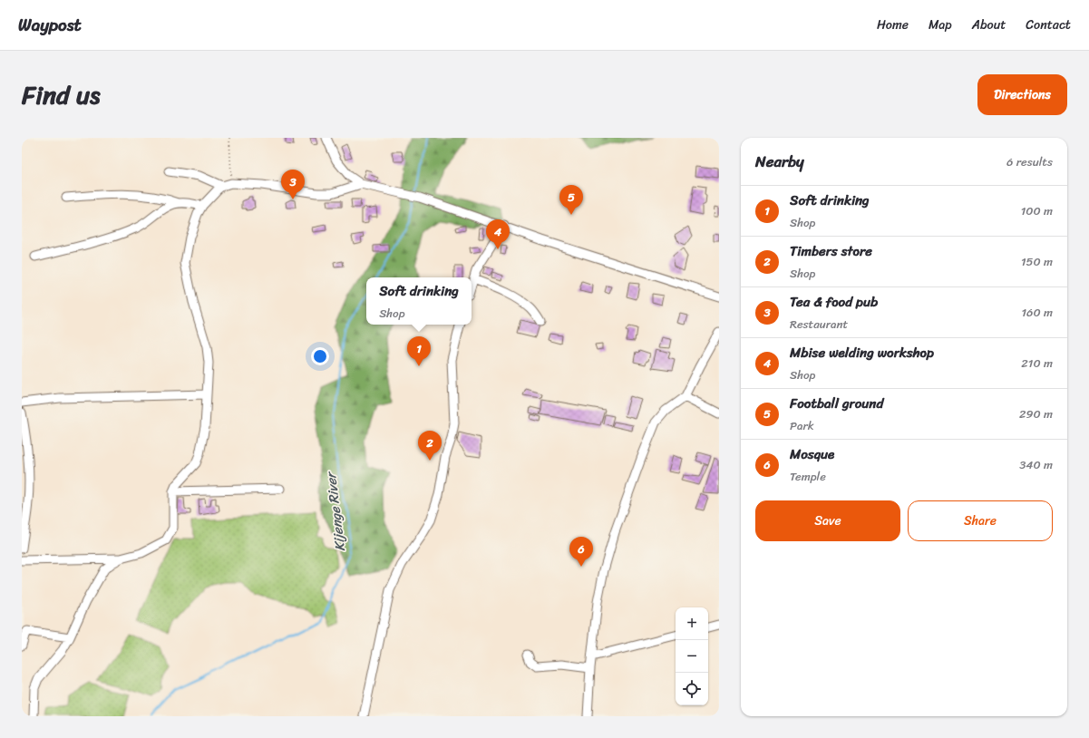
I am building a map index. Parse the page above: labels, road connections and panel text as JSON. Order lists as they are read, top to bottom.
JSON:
{
  "water": ["Kijenge River"],
  "page": {
    "header": "Waypost",
    "nav": [
      "Home",
      "Map",
      "About",
      "Contact"
    ],
    "title": "Find us",
    "buttons": [
      "Directions",
      ["Save", "Share"]
    ],
    "heading": ["Nearby", "6 results"],
    "pins": [
      "3",
      "5",
      "4",
      "1",
      "2",
      "6"
    ],
    "list": [
      {
        "mark": "1",
        "name": "Soft drinking",
        "note": "Shop",
        "value": "100 m"
      },
      {
        "mark": "2",
        "name": "Timbers store",
        "note": "Shop",
        "value": "150 m"
      },
      {
        "mark": "3",
        "name": "Tea & food pub",
        "note": "Restaurant",
        "value": "160 m"
      },
      {
        "mark": "4",
        "name": "Mbise welding workshop",
        "note": "Shop",
        "value": "210 m"
      },
      {
        "mark": "5",
        "name": "Football ground",
        "note": "Park",
        "value": "290 m"
      },
      {
        "mark": "6",
        "name": "Mosque",
        "note": "Temple",
        "value": "340 m"
      }
    ],
    "popup": ["Soft drinking", "Shop"],
    "map_buttons": ["+", "−"]
  }
}
